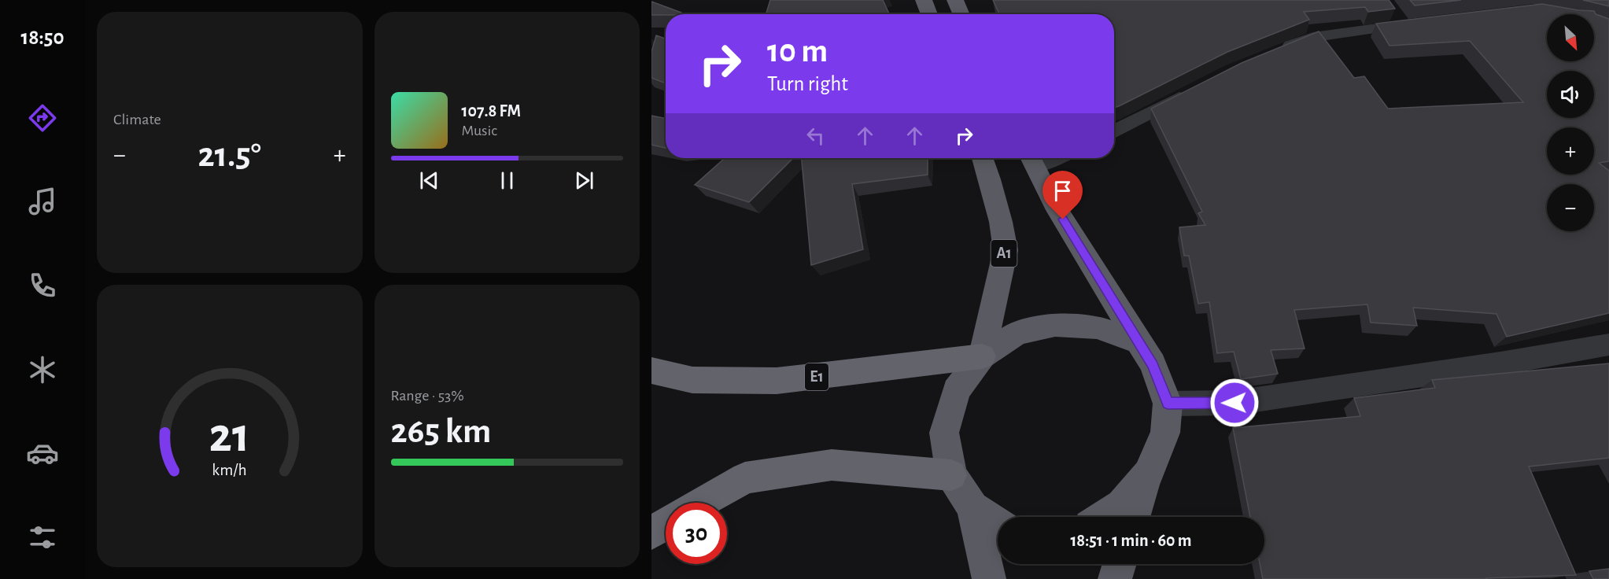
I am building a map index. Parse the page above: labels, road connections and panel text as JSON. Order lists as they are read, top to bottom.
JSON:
{
  "streets": {
    "highway": ["A1", "E1"]
  },
  "crossings": [
    ["A1", "E1"]
  ],
  "north": "bottom right",
  "page": {
    "tabs": "18:50",
    "tile": [
      "Climate",
      ["Range · 53%", "265 km"]
    ],
    "map_buttons": ["+", "−"],
    "turn": ["10 m", "Turn right"],
    "song": ["107.8 FM", "Music"],
    "heat": ["−", "21.5°", "+"],
    "limit": "30",
    "trip": "18:51 · 1 min · 60 m",
    "gauge": ["21", "km/h"]
  }
}
